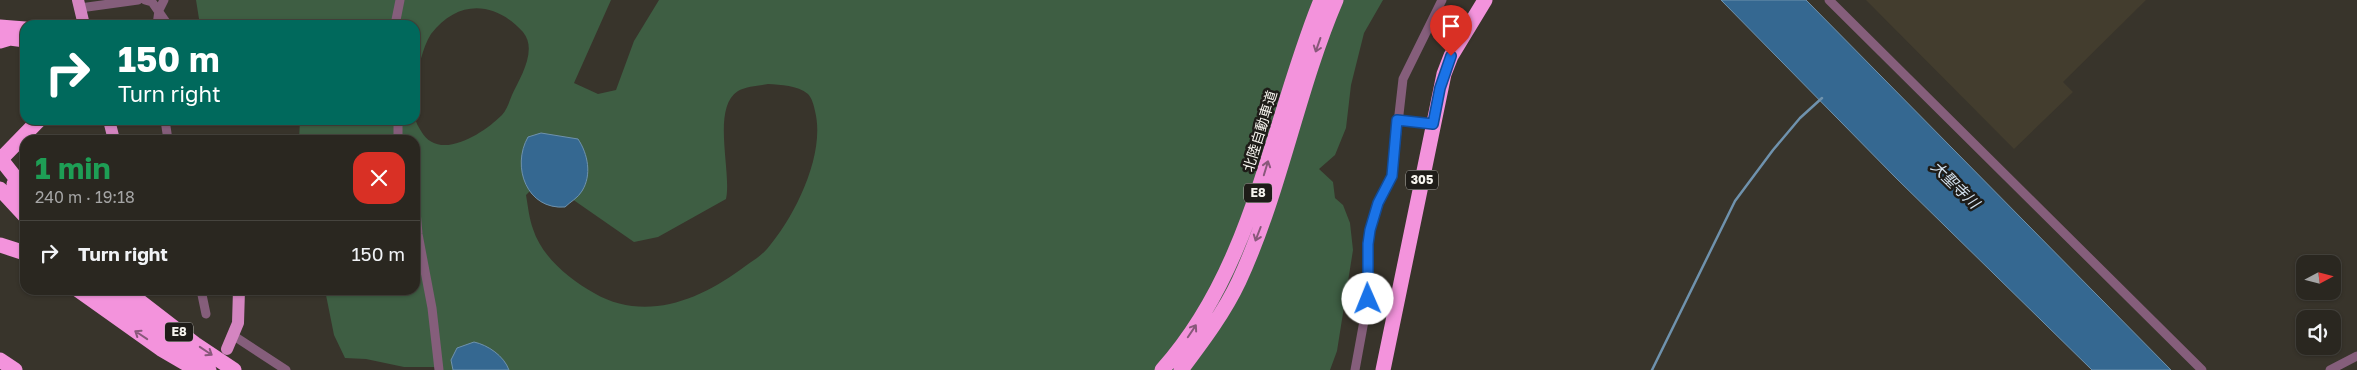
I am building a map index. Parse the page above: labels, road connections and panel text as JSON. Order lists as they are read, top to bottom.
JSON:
{
  "streets": {
    "highway": ["北陸自動車道", "305", "E8"]
  },
  "water": ["大聖寺川"],
  "north": "right",
  "page": {
    "turn": ["150 m", "Turn right"],
    "heading": ["1 min", "240 m · 19:18"],
    "list": [
      {
        "name": "Turn right",
        "value": "150 m"
      }
    ]
  }
}
